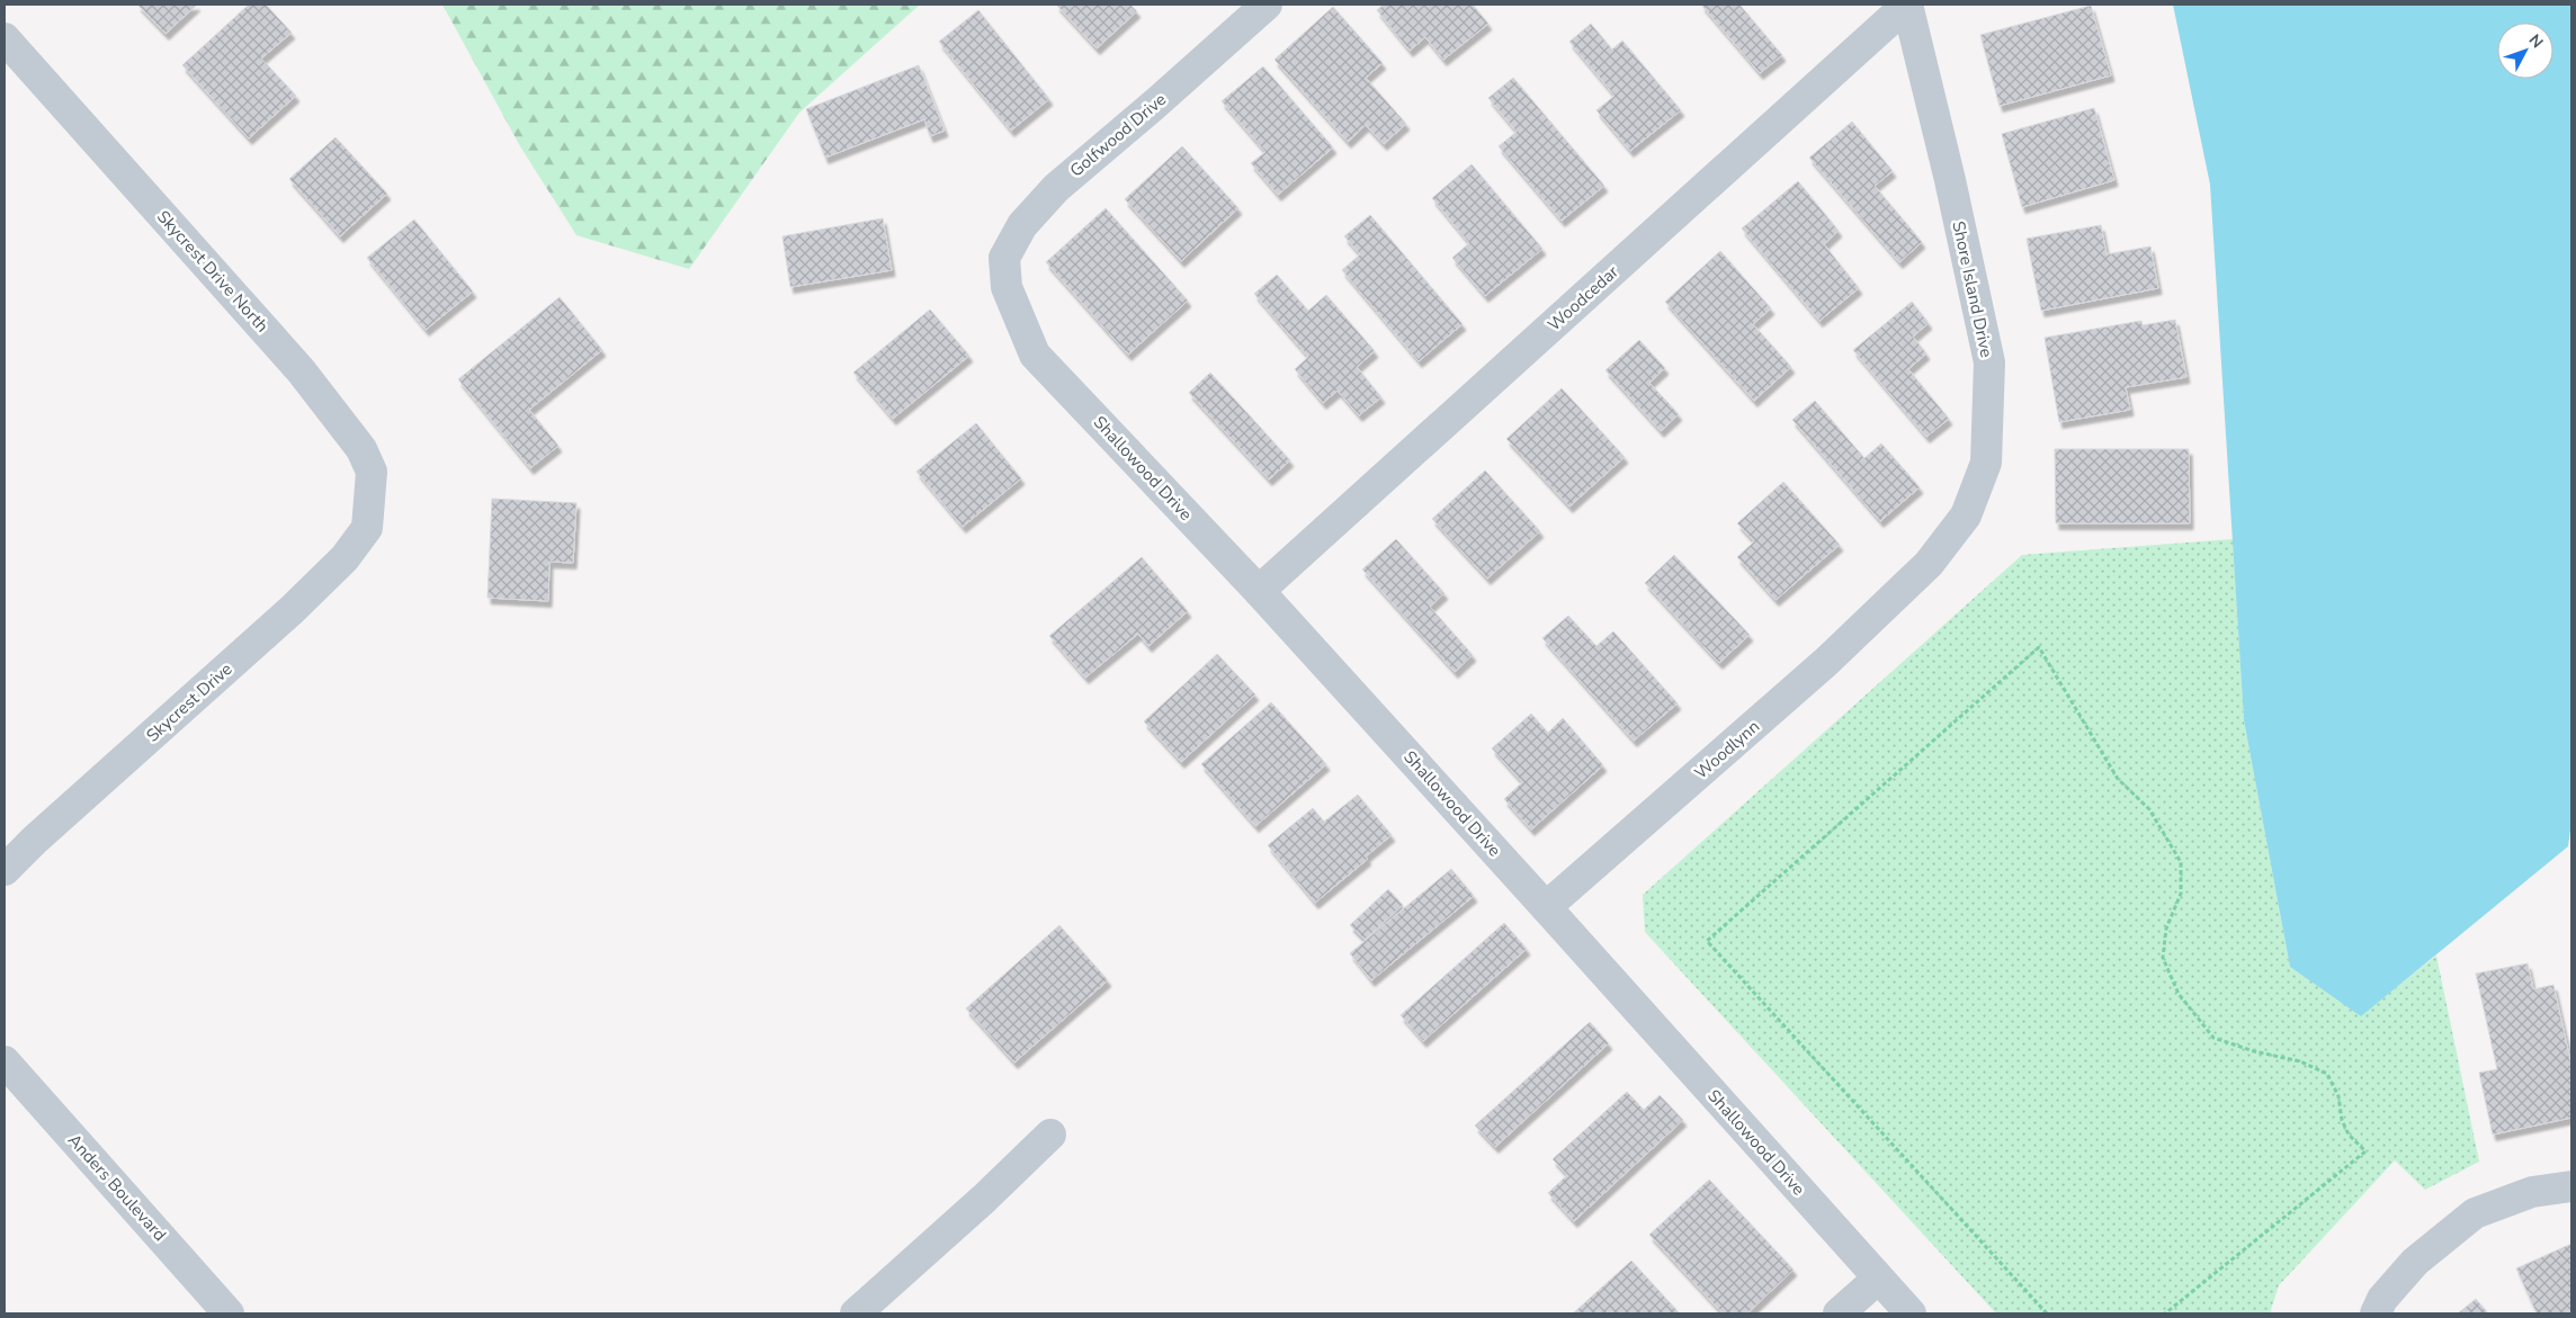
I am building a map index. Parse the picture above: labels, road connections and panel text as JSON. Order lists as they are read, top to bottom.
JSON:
{
  "streets": {
    "street": [
      "Golfwood Drive",
      "Skycrest Drive North",
      "Shore Island Drive",
      "Woodcedar",
      "Shallowood Drive",
      "Skycrest Drive",
      "Woodlynn",
      "Anders Boulevard"
    ]
  },
  "crossings": [
    ["Golfwood Drive", "Shallowood Drive"],
    ["Skycrest Drive North", "Skycrest Drive"],
    ["Shore Island Drive", "Woodcedar"],
    ["Shore Island Drive", "Woodlynn"],
    ["Woodcedar", "Shallowood Drive"],
    ["Shallowood Drive", "Woodlynn"]
  ],
  "north": "top right"
}
